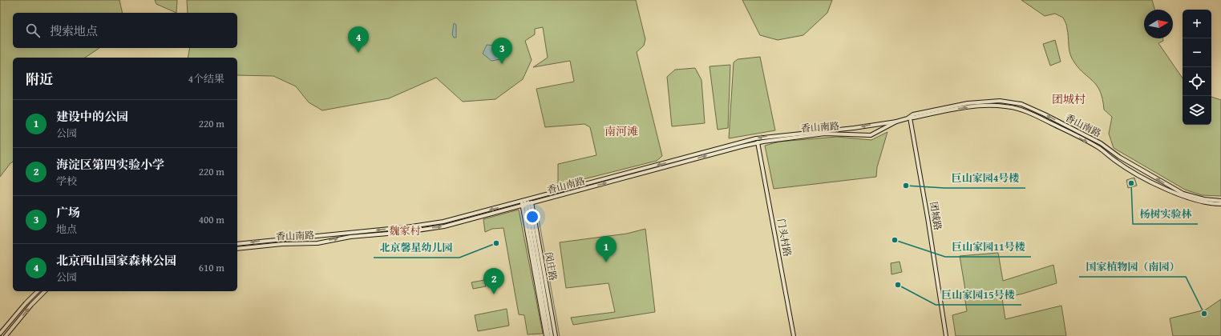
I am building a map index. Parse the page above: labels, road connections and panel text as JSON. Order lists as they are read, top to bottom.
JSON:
{
  "streets": {
    "main road": [
      "香山南路",
      "团城路",
      "门头村路",
      "闵庄路"
    ]
  },
  "crossings": [
    ["香山南路", "团城路"],
    ["香山南路", "门头村路"],
    ["香山南路", "闵庄路"]
  ],
  "districts": ["团城村", "南河滩", "魏家村"],
  "places": [
    "杨树实验林",
    "巨山家园4号楼",
    "巨山家园11号楼",
    "北京馨星幼儿园",
    "巨山家园15号楼",
    "国家植物园（南园）"
  ],
  "north": "right",
  "page": {
    "map_buttons": ["+", "−"],
    "search": "搜索地点",
    "pins": [
      "4",
      "3",
      "1",
      "2"
    ],
    "heading": ["附近", "4个结果"],
    "list": [
      {
        "mark": "1",
        "name": "建设中的公园",
        "note": "公园",
        "value": "220 m"
      },
      {
        "mark": "2",
        "name": "海淀区第四实验小学",
        "note": "学校",
        "value": "220 m"
      },
      {
        "mark": "3",
        "name": "广场",
        "note": "地点",
        "value": "400 m"
      },
      {
        "mark": "4",
        "name": "北京西山国家森林公园",
        "note": "公园",
        "value": "610 m"
      }
    ]
  }
}
